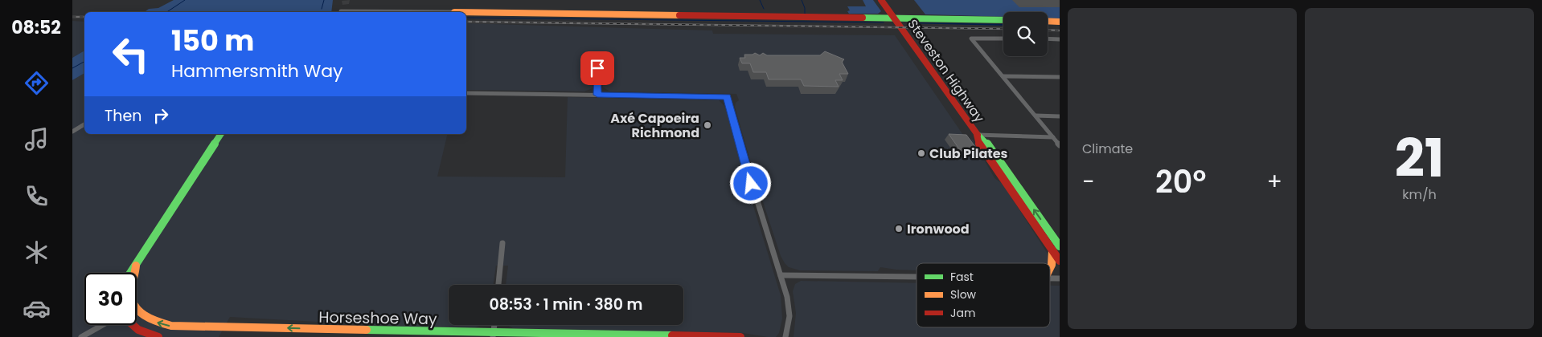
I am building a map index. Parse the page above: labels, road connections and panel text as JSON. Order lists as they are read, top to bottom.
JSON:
{
  "streets": {
    "street": ["Steveston Highway", "Horseshoe Way"]
  },
  "one_way": ["Horseshoe Way"],
  "places": ["Axé Capoeira Richmond", "Club Pilates", "Ironwood"],
  "legend": ["Fast", "Slow", "Jam"],
  "page": {
    "tabs": "08:52",
    "tile": [
      "Climate",
      ["21", "km/h"]
    ],
    "turn": ["150 m", "Hammersmith Way"],
    "then": "Then",
    "heat": ["−", "20°", "+"],
    "limit": "30",
    "trip": "08:53 · 1 min · 380 m"
  }
}
